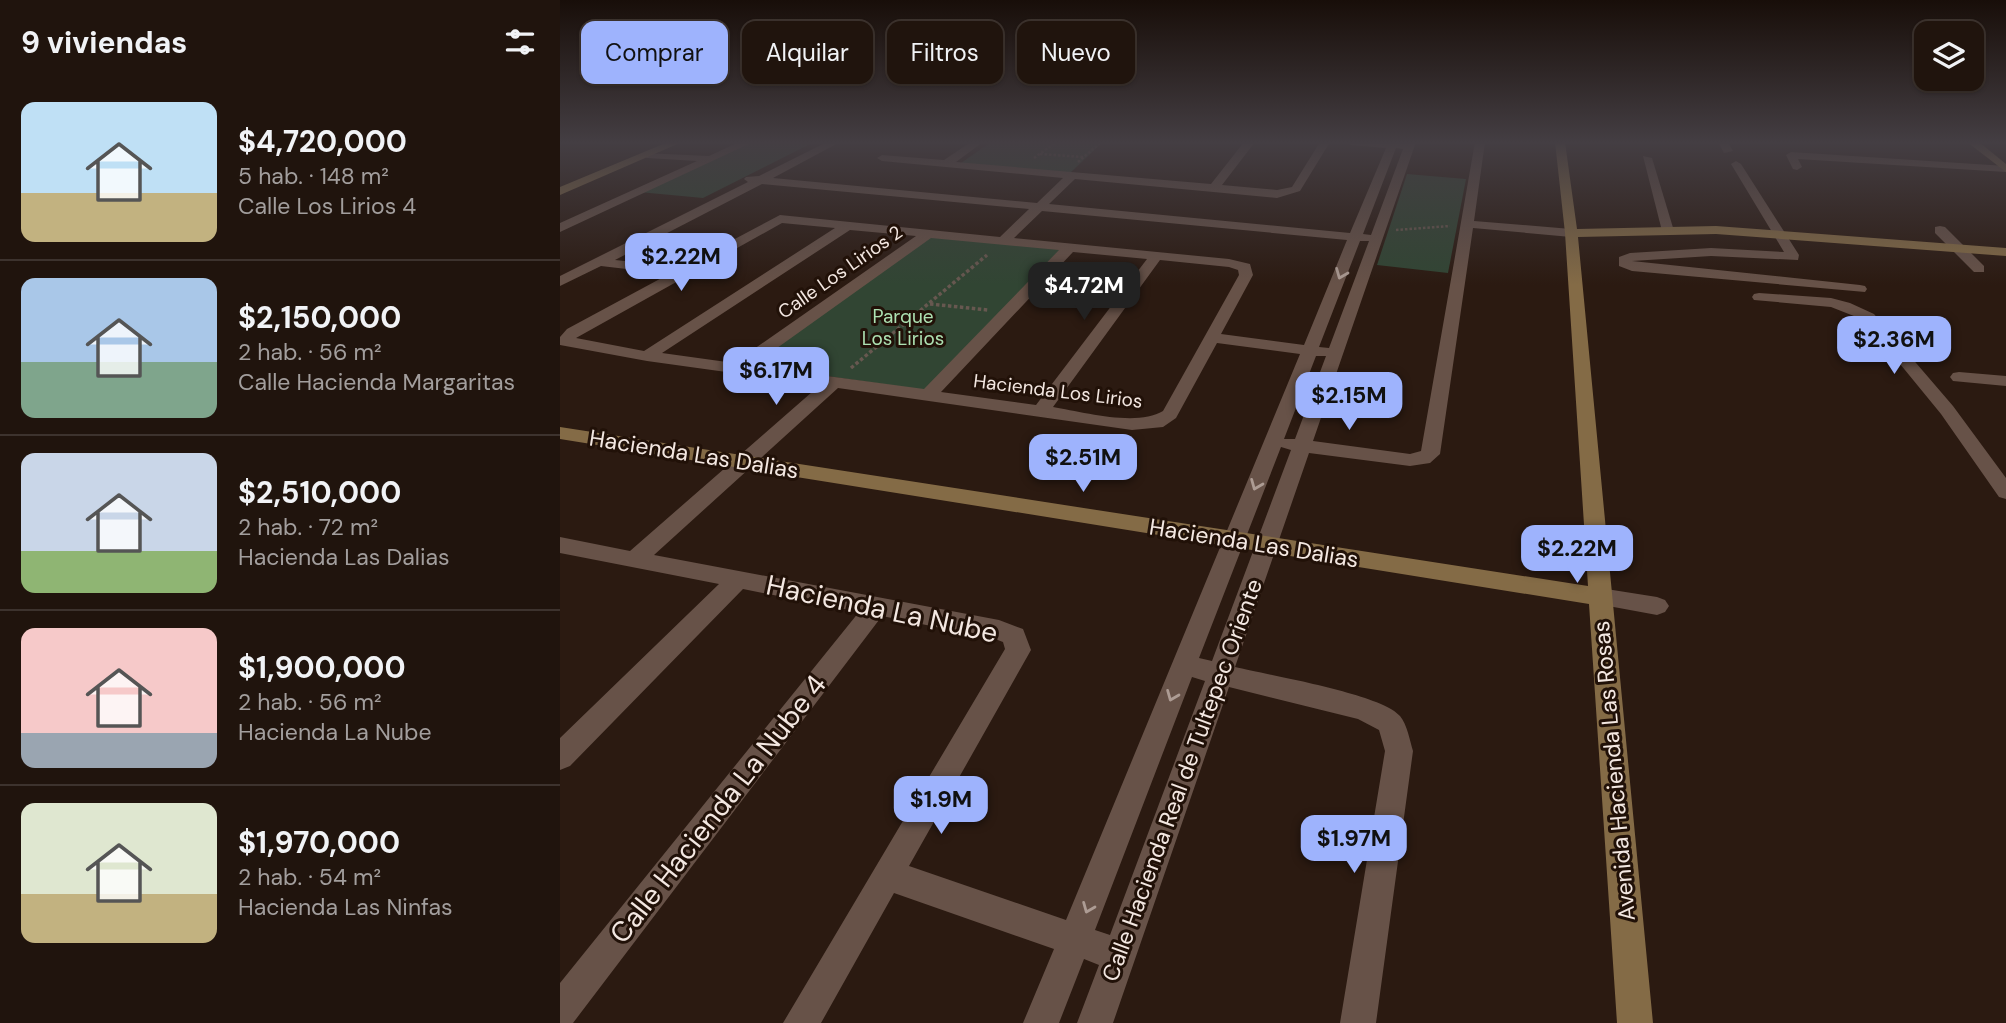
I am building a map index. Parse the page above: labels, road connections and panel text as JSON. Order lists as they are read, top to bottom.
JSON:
{
  "streets": {
    "street": [
      "Calle Los Lirios 2",
      "Hacienda Los Lirios",
      "Hacienda Las Dalias",
      "Hacienda La Nube",
      "Avenida Hacienda Las Rosas",
      "Calle Hacienda Real de Tultepec Oriente",
      "Calle Hacienda La Nube 4"
    ]
  },
  "crossings": [
    ["Calle Los Lirios 2", "Hacienda Los Lirios"],
    ["Hacienda Las Dalias", "Avenida Hacienda Las Rosas"],
    ["Hacienda Las Dalias", "Calle Hacienda Real de Tultepec Oriente"],
    ["Hacienda La Nube", "Calle Hacienda La Nube 4"]
  ],
  "parks": ["Parque Los Lirios"],
  "page": {
    "heading": "9 viviendas",
    "chip": [
      "Comprar",
      "Alquilar",
      "Filtros",
      "Nuevo"
    ],
    "list": [
      {
        "name": "$4,720,000",
        "note": "5 hab. · 148 m² · Calle Los Lirios 4"
      },
      {
        "name": "$2,150,000",
        "note": "2 hab. · 56 m² · Calle Hacienda Margaritas"
      },
      {
        "name": "$2,510,000",
        "note": "2 hab. · 72 m² · Hacienda Las Dalias"
      },
      {
        "name": "$1,900,000",
        "note": "2 hab. · 56 m² · Hacienda La Nube"
      },
      {
        "name": "$1,970,000",
        "note": "2 hab. · 54 m² · Hacienda Las Ninfas"
      }
    ],
    "price": [
      "$2.22M",
      "$4.72M",
      "$2.36M",
      "$6.17M",
      "$2.15M",
      "$2.51M",
      "$2.22M",
      "$1.9M",
      "$1.97M"
    ]
  }
}
